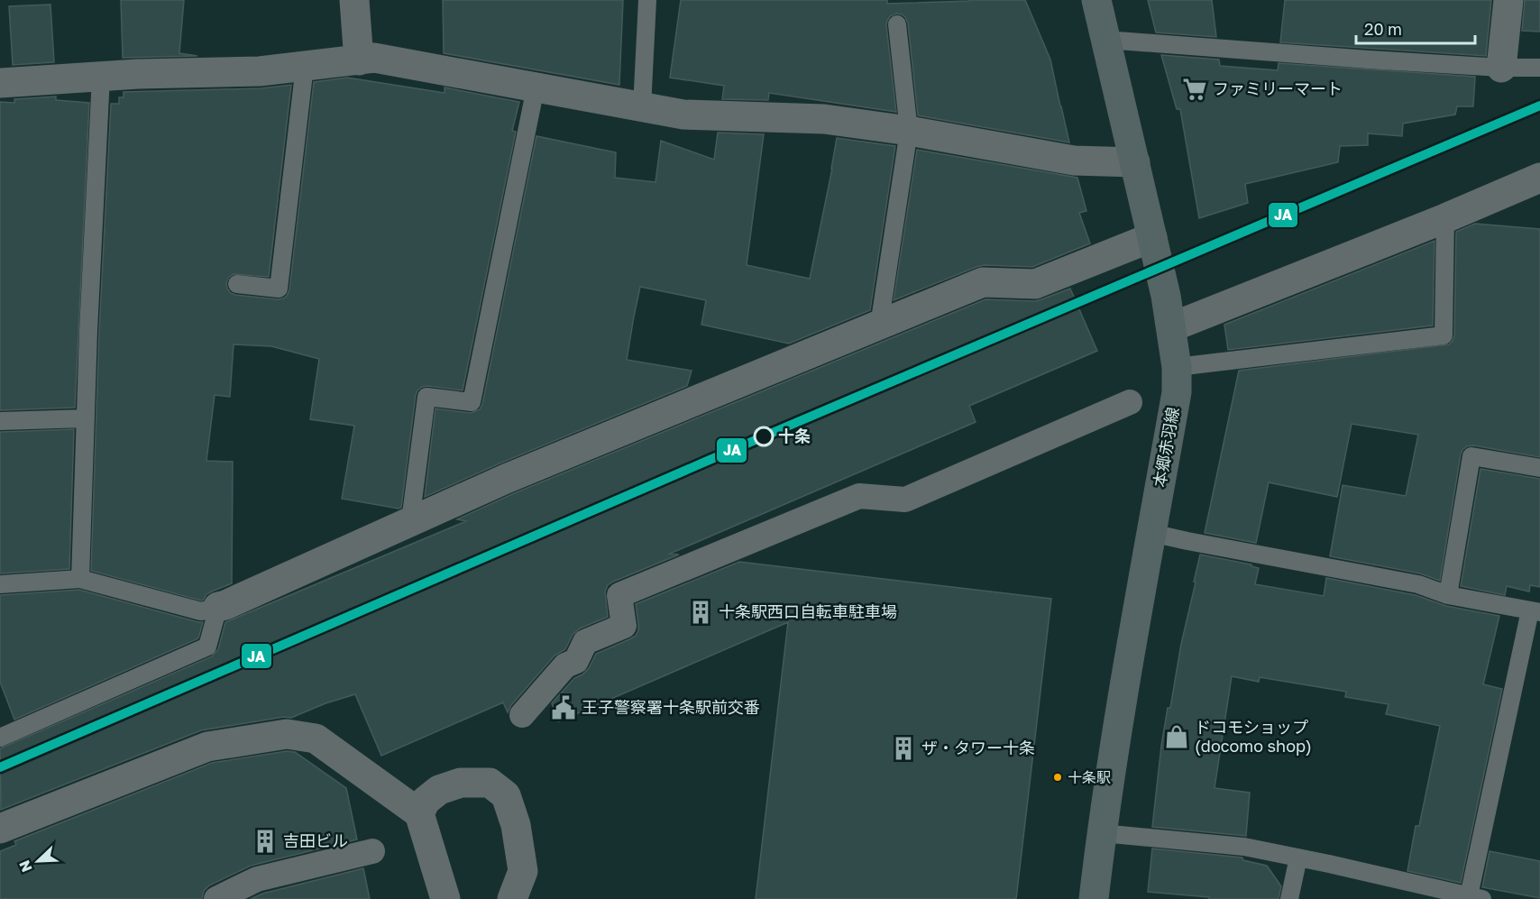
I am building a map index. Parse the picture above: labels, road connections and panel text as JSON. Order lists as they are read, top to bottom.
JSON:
{
  "streets": {
    "main road": ["本郷赤羽線"]
  },
  "places": {
    "supermarket": ["ファミリーマート"],
    "other": ["十条", "十条駅"],
    "building": ["十条駅西口自転車駐車場", "ザ・タワー十条", "吉田ビル"],
    "public building": ["王子警察署十条駅前交番"],
    "shop": ["ドコモショップ (docomo shop)"]
  },
  "lines": ["transit line JA"],
  "scale_bar": "20 m",
  "north": "bottom left"
}
